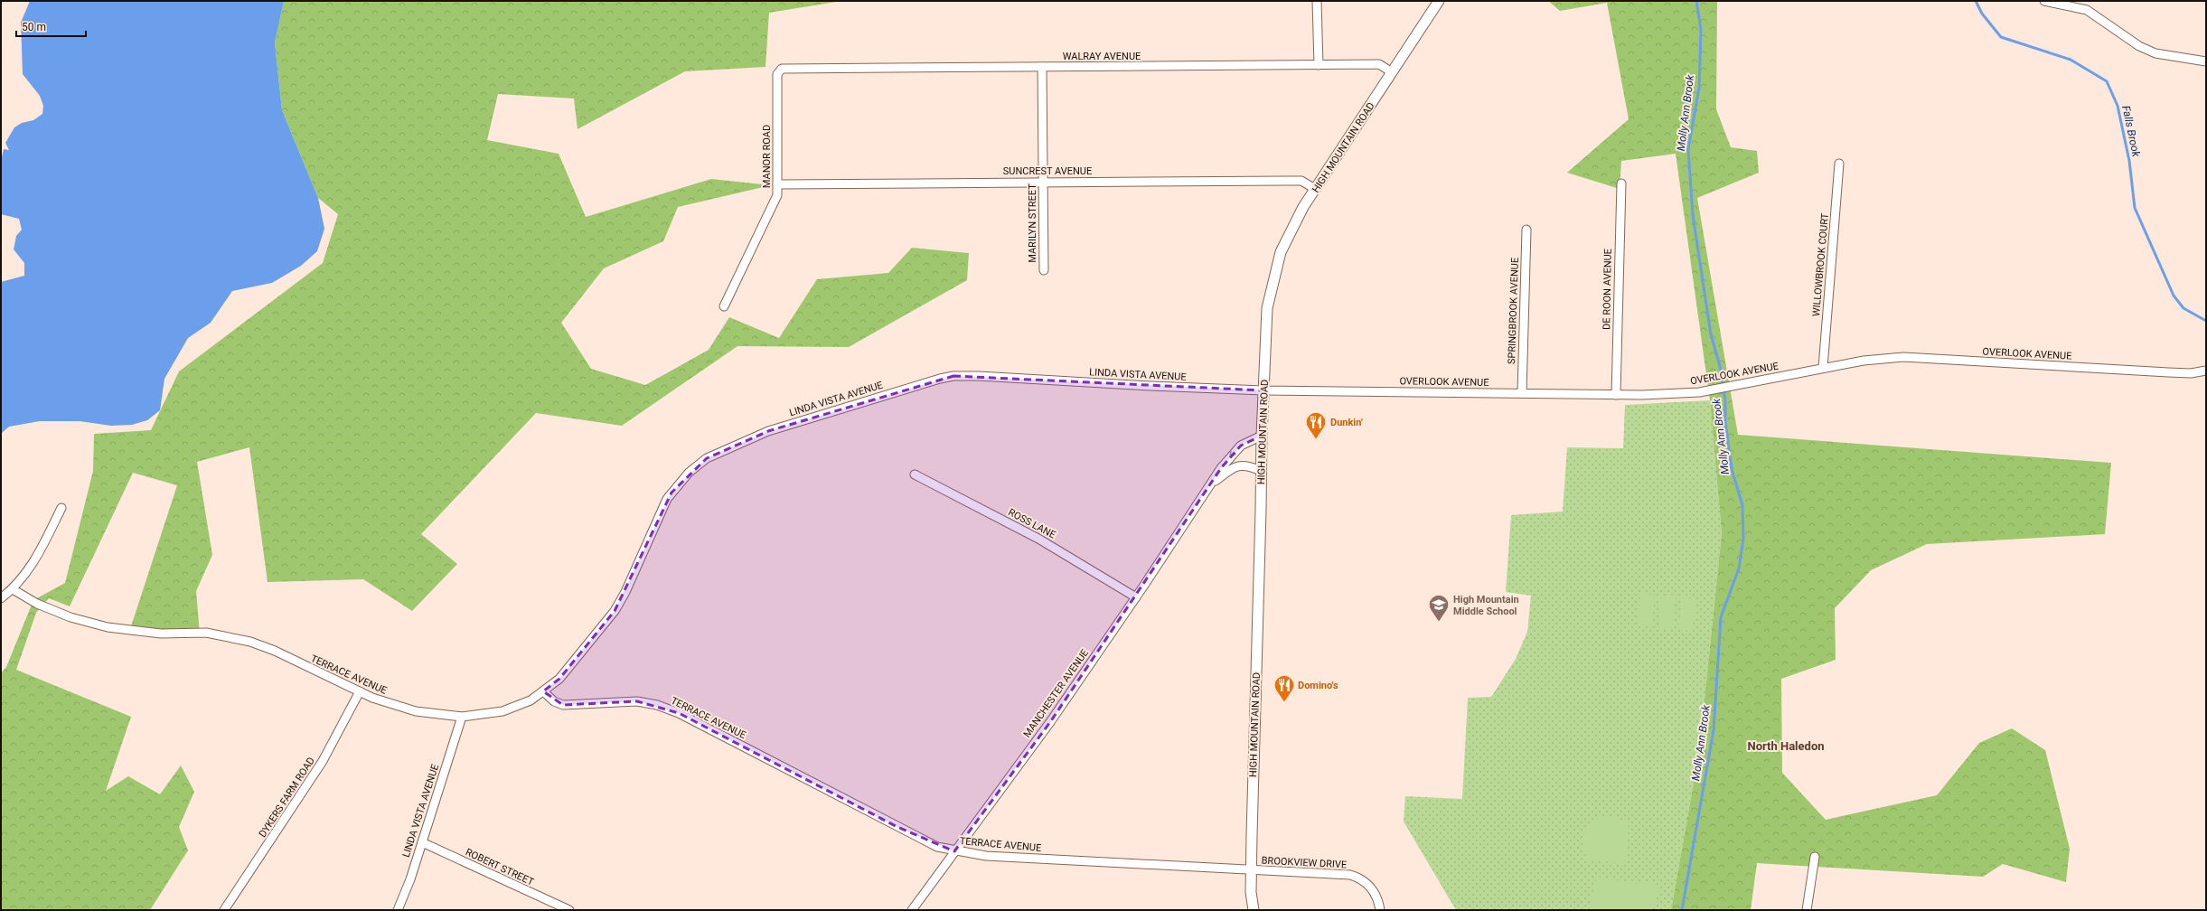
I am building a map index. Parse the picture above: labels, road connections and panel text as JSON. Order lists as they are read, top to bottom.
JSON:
{
  "streets": {
    "street": [
      "WALRAY AVENUE",
      "HIGH MOUNTAIN ROAD",
      "MANOR ROAD",
      "SUNCREST AVENUE",
      "MARILYN STREET",
      "WILLOWBROOK COURT",
      "DE ROON AVENUE",
      "SPRINGBROOK AVENUE",
      "OVERLOOK AVENUE",
      "LINDA VISTA AVENUE",
      "ROSS LANE",
      "TERRACE AVENUE",
      "MANCHESTER AVENUE",
      "DYKERS FARM ROAD",
      "BROOKVIEW DRIVE",
      "ROBERT STREET"
    ]
  },
  "crossings": [
    ["WALRAY AVENUE", "HIGH MOUNTAIN ROAD"],
    ["WALRAY AVENUE", "MANOR ROAD"],
    ["WALRAY AVENUE", "MARILYN STREET"],
    ["HIGH MOUNTAIN ROAD", "SUNCREST AVENUE"],
    ["HIGH MOUNTAIN ROAD", "OVERLOOK AVENUE"],
    ["HIGH MOUNTAIN ROAD", "LINDA VISTA AVENUE"],
    ["HIGH MOUNTAIN ROAD", "TERRACE AVENUE"],
    ["HIGH MOUNTAIN ROAD", "MANCHESTER AVENUE"],
    ["HIGH MOUNTAIN ROAD", "BROOKVIEW DRIVE"],
    ["MANOR ROAD", "SUNCREST AVENUE"],
    ["SUNCREST AVENUE", "MARILYN STREET"],
    ["WILLOWBROOK COURT", "OVERLOOK AVENUE"],
    ["DE ROON AVENUE", "OVERLOOK AVENUE"],
    ["SPRINGBROOK AVENUE", "OVERLOOK AVENUE"],
    ["OVERLOOK AVENUE", "LINDA VISTA AVENUE"],
    ["LINDA VISTA AVENUE", "TERRACE AVENUE"],
    ["LINDA VISTA AVENUE", "ROBERT STREET"],
    ["ROSS LANE", "MANCHESTER AVENUE"],
    ["TERRACE AVENUE", "MANCHESTER AVENUE"],
    ["TERRACE AVENUE", "DYKERS FARM ROAD"],
    ["TERRACE AVENUE", "BROOKVIEW DRIVE"]
  ],
  "districts": ["North Haledon"],
  "water": ["Molly Ann Brook", "Falls Brook"],
  "places": {
    "restaurant": ["Dunkin'", "Domino's"],
    "school or university": ["High Mountain Middle School"]
  },
  "scale_bar": "50 m"
}
